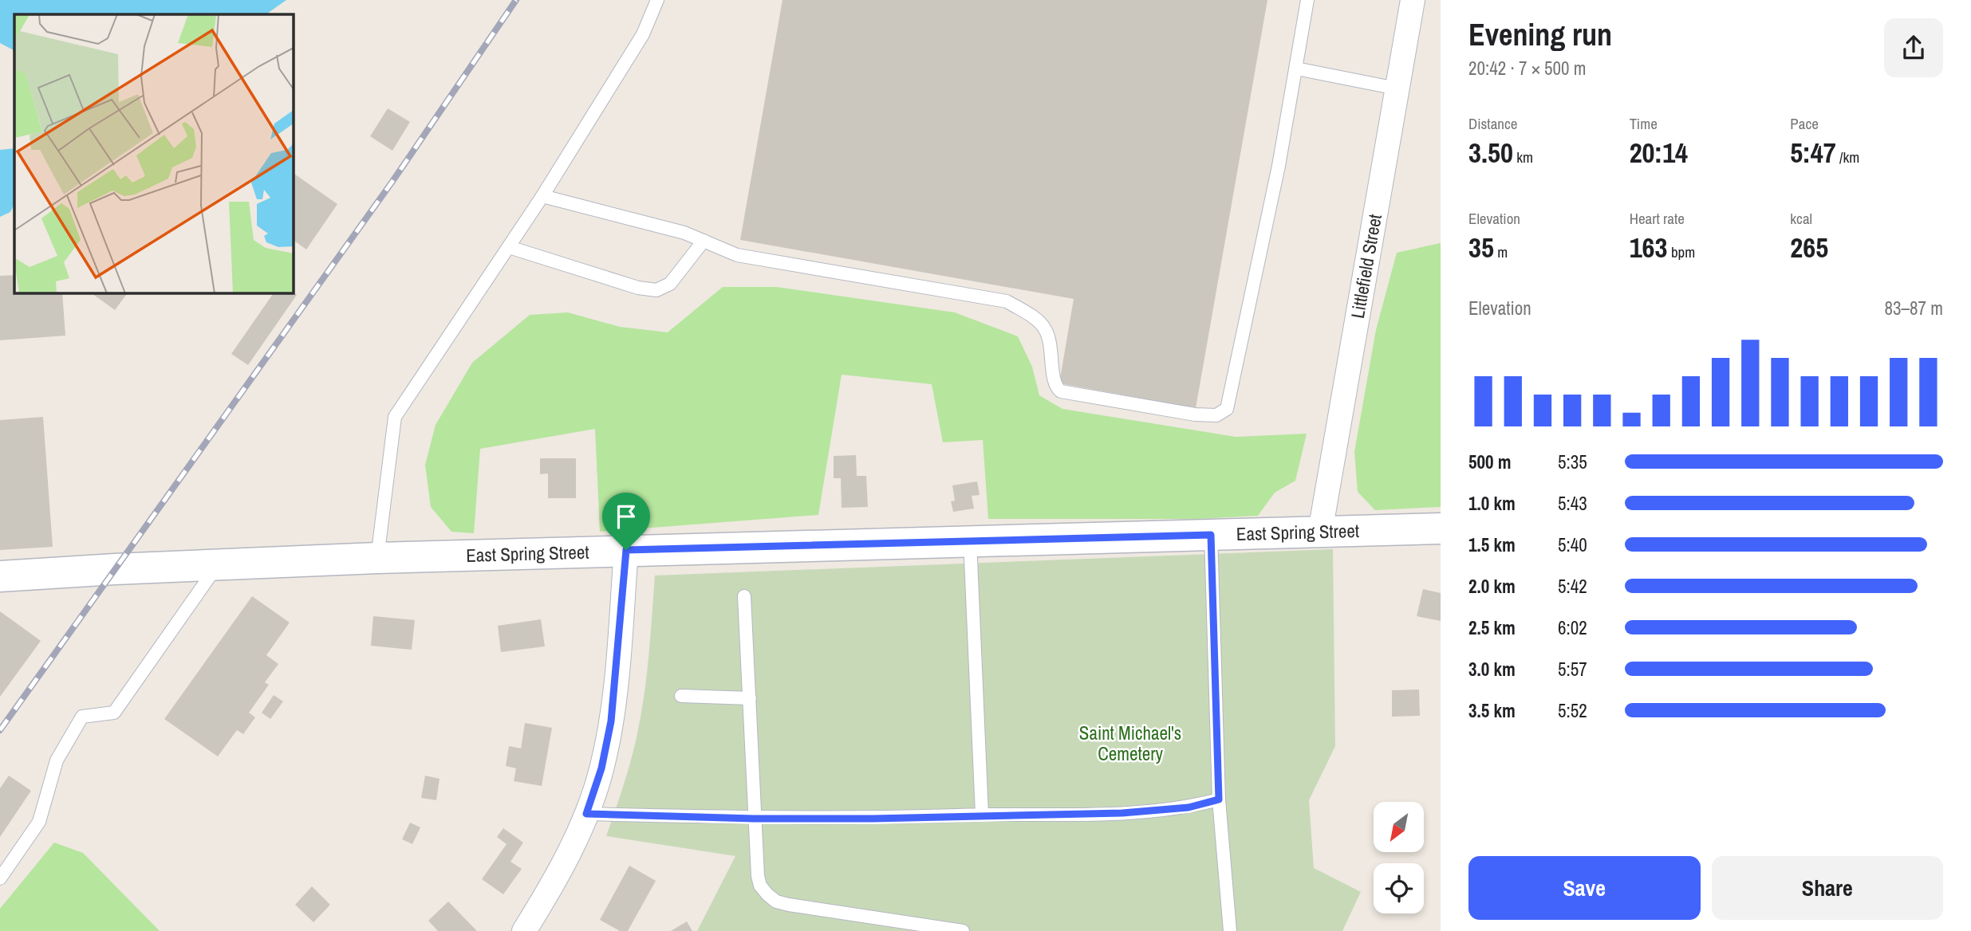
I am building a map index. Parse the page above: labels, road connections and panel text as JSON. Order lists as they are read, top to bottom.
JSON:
{
  "streets": {
    "main road": ["East Spring Street"],
    "street": ["Littlefield Street"]
  },
  "crossings": [
    ["Littlefield Street", "East Spring Street"]
  ],
  "parks": ["Saint Michael's Cemetery"],
  "north": "bottom left",
  "page": {
    "heading": ["Evening run", "20:42 · 7 × 500 m"],
    "stats": [
      ["Distance", "3.50 km"],
      ["Time", "20:14"],
      ["Pace", "5:47 /km"],
      ["Elevation", "35 m"],
      ["Heart rate", "163 bpm"],
      ["kcal", "265"]
    ],
    "chart": ["Elevation", "83–87 m"],
    "list": [
      {
        "name": "500 m",
        "note": "5:35"
      },
      {
        "name": "1.0 km",
        "note": "5:43"
      },
      {
        "name": "1.5 km",
        "note": "5:40"
      },
      {
        "name": "2.0 km",
        "note": "5:42"
      },
      {
        "name": "2.5 km",
        "note": "6:02"
      },
      {
        "name": "3.0 km",
        "note": "5:57"
      },
      {
        "name": "3.5 km",
        "note": "5:52"
      }
    ],
    "buttons": ["Save", "Share"]
  }
}
